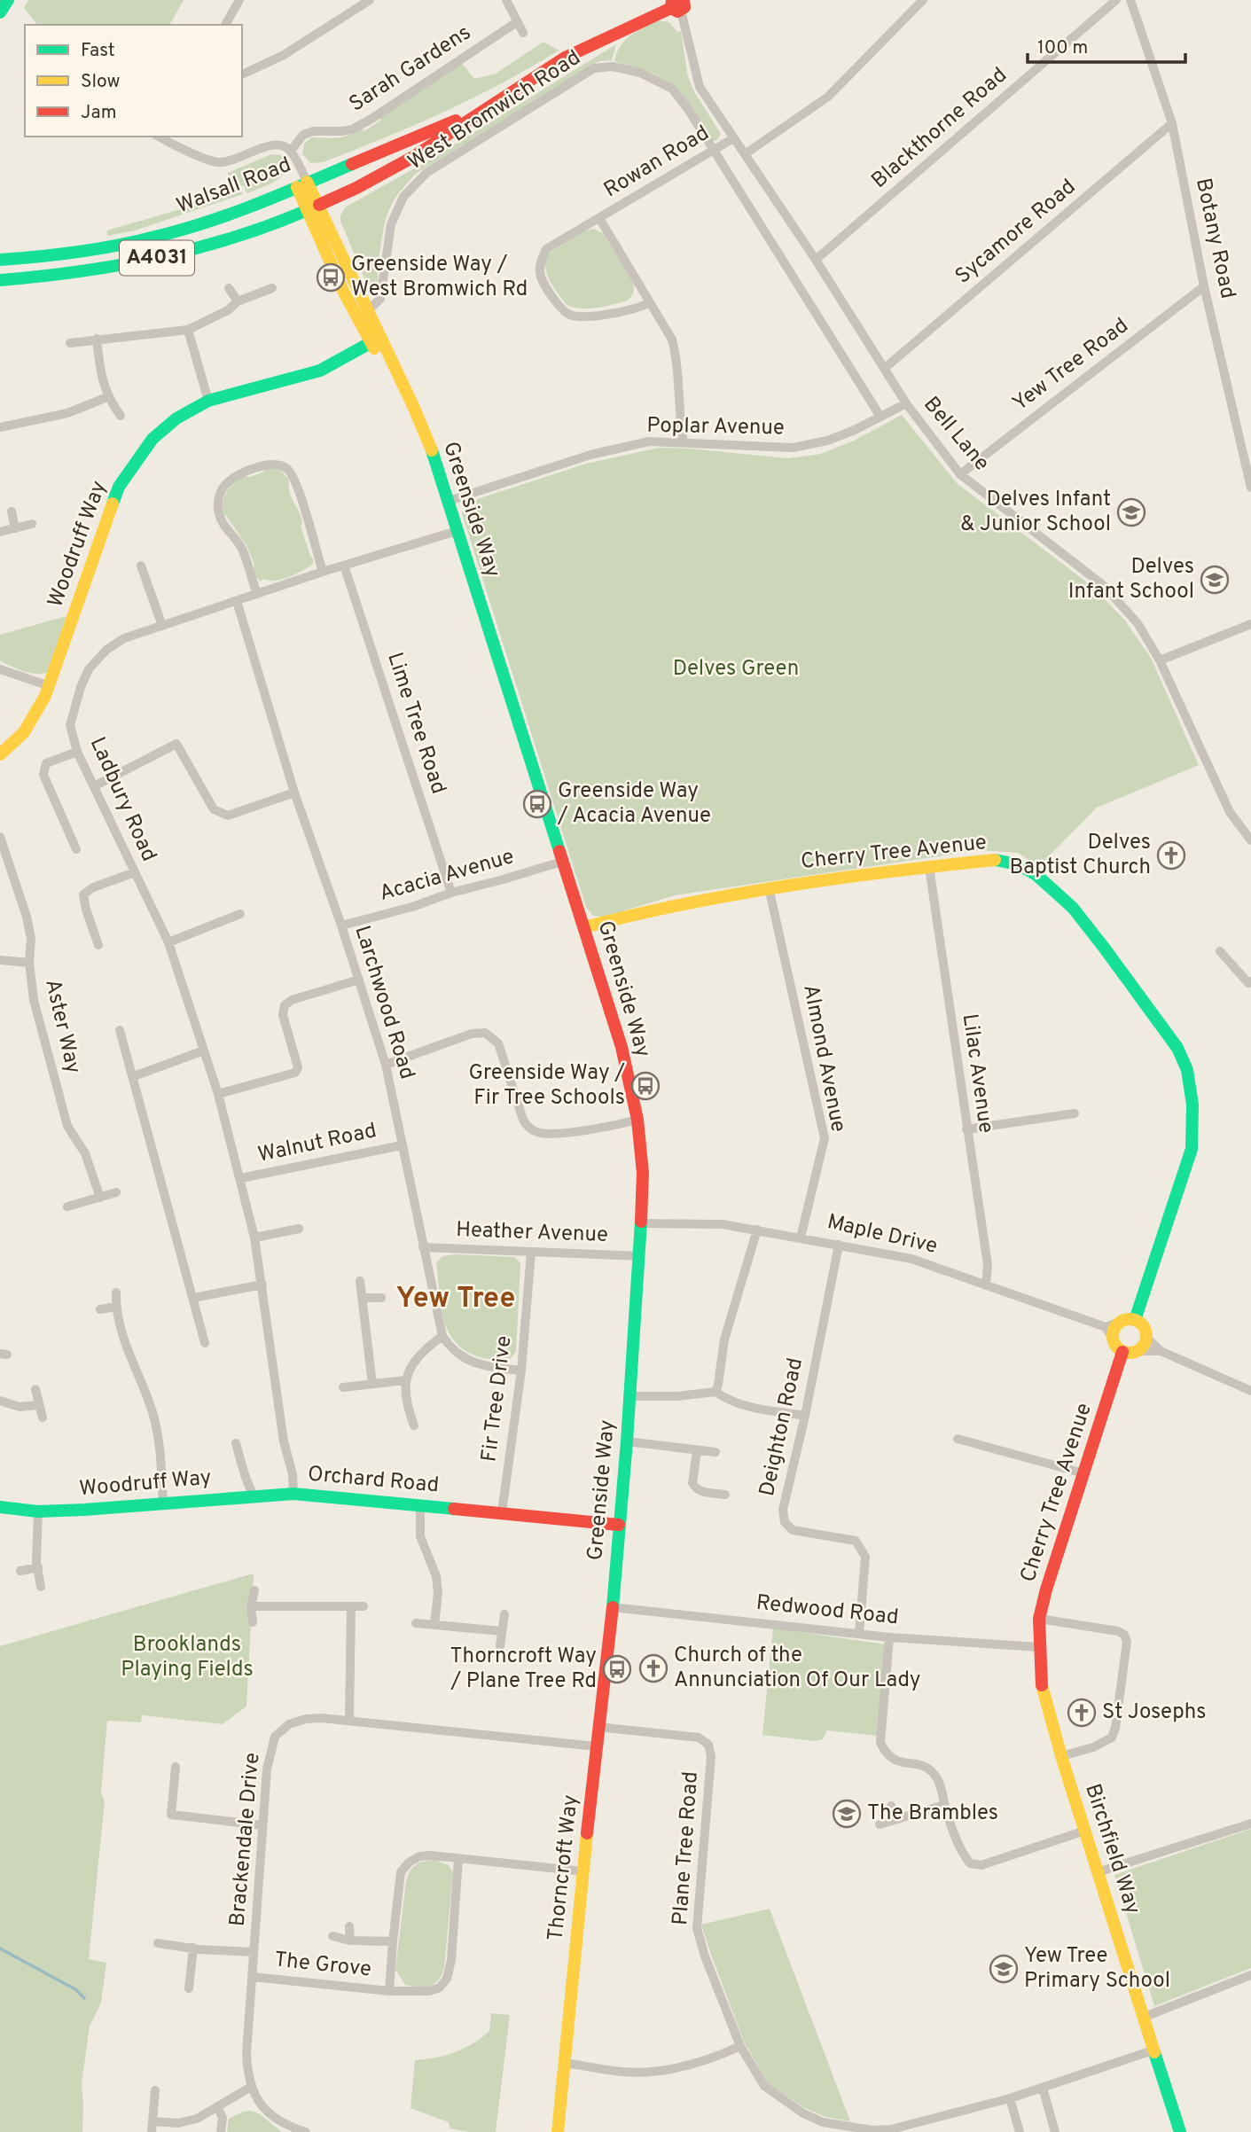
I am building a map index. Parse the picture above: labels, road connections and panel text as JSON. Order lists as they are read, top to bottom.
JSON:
{
  "streets": {
    "main road": [
      "West Bromwich Road",
      "Walsall Road",
      "A4031",
      "Greenside Way",
      "Woodruff Way",
      "Cherry Tree Avenue",
      "Orchard Road",
      "Birchfield Way",
      "Thorncroft Way"
    ],
    "street": [
      "Sarah Gardens",
      "Blackthorne Road",
      "Rowan Road",
      "Sycamore Road",
      "Botany Road",
      "Yew Tree Road",
      "Poplar Avenue",
      "Bell Lane",
      "Lime Tree Road",
      "Ladbury Road",
      "Acacia Avenue",
      "Larchwood Road",
      "Aster Way",
      "Almond Avenue",
      "Lilac Avenue",
      "Walnut Road",
      "Heather Avenue",
      "Maple Drive",
      "Fir Tree Drive",
      "Deighton Road",
      "Redwood Road",
      "Brackendale Drive",
      "Plane Tree Road",
      "The Grove"
    ]
  },
  "crossings": [
    ["Sarah Gardens", "Walsall Road"],
    ["West Bromwich Road", "Rowan Road"],
    ["West Bromwich Road", "Walsall Road"],
    ["West Bromwich Road", "Bell Lane"],
    ["West Bromwich Road", "Greenside Way"],
    ["Blackthorne Road", "Bell Lane"],
    ["Rowan Road", "Poplar Avenue"],
    ["Rowan Road", "Bell Lane"],
    ["Walsall Road", "Greenside Way"],
    ["Sycamore Road", "Botany Road"],
    ["Sycamore Road", "Bell Lane"],
    ["Botany Road", "Yew Tree Road"],
    ["Yew Tree Road", "Bell Lane"],
    ["Poplar Avenue", "Bell Lane"],
    ["Poplar Avenue", "Greenside Way"],
    ["Greenside Way", "Woodruff Way"],
    ["Greenside Way", "Ladbury Road"],
    ["Greenside Way", "Cherry Tree Avenue"],
    ["Greenside Way", "Acacia Avenue"],
    ["Greenside Way", "Heather Avenue"],
    ["Greenside Way", "Maple Drive"],
    ["Greenside Way", "Orchard Road"],
    ["Greenside Way", "Redwood Road"],
    ["Greenside Way", "Thorncroft Way"],
    ["Woodruff Way", "Orchard Road"],
    ["Lime Tree Road", "Ladbury Road"],
    ["Lime Tree Road", "Acacia Avenue"],
    ["Ladbury Road", "Larchwood Road"],
    ["Ladbury Road", "Walnut Road"],
    ["Ladbury Road", "Orchard Road"],
    ["Cherry Tree Avenue", "Almond Avenue"],
    ["Cherry Tree Avenue", "Lilac Avenue"],
    ["Cherry Tree Avenue", "Maple Drive"],
    ["Cherry Tree Avenue", "Redwood Road"],
    ["Cherry Tree Avenue", "Birchfield Way"],
    ["Acacia Avenue", "Larchwood Road"],
    ["Larchwood Road", "Walnut Road"],
    ["Larchwood Road", "Heather Avenue"],
    ["Almond Avenue", "Maple Drive"],
    ["Lilac Avenue", "Maple Drive"],
    ["Walnut Road", "Orchard Road"],
    ["Heather Avenue", "Fir Tree Drive"],
    ["Maple Drive", "Deighton Road"],
    ["Fir Tree Drive", "Orchard Road"],
    ["Deighton Road", "Redwood Road"],
    ["Redwood Road", "Birchfield Way"],
    ["Redwood Road", "Thorncroft Way"],
    ["Brackendale Drive", "Thorncroft Way"],
    ["Brackendale Drive", "The Grove"],
    ["Plane Tree Road", "Birchfield Way"],
    ["Plane Tree Road", "Thorncroft Way"],
    ["Thorncroft Way", "The Grove"]
  ],
  "districts": ["Yew Tree"],
  "parks": ["Delves Green", "Brooklands Playing Fields"],
  "places": {
    "bus stop": [
      "Greenside Way / West Bromwich Rd",
      "Greenside Way / Acacia Avenue",
      "Greenside Way / Fir Tree Schools",
      "Thorncroft Way / Plane Tree Rd"
    ],
    "school or university": [
      "Delves Infant & Junior School",
      "Delves Infant School",
      "The Brambles",
      "Yew Tree Primary School"
    ],
    "church": ["Delves Baptist Church", "Church of the Annunciation Of Our Lady", "St Josephs"]
  },
  "legend": ["Fast", "Slow", "Jam"],
  "scale_bar": "100 m"
}
